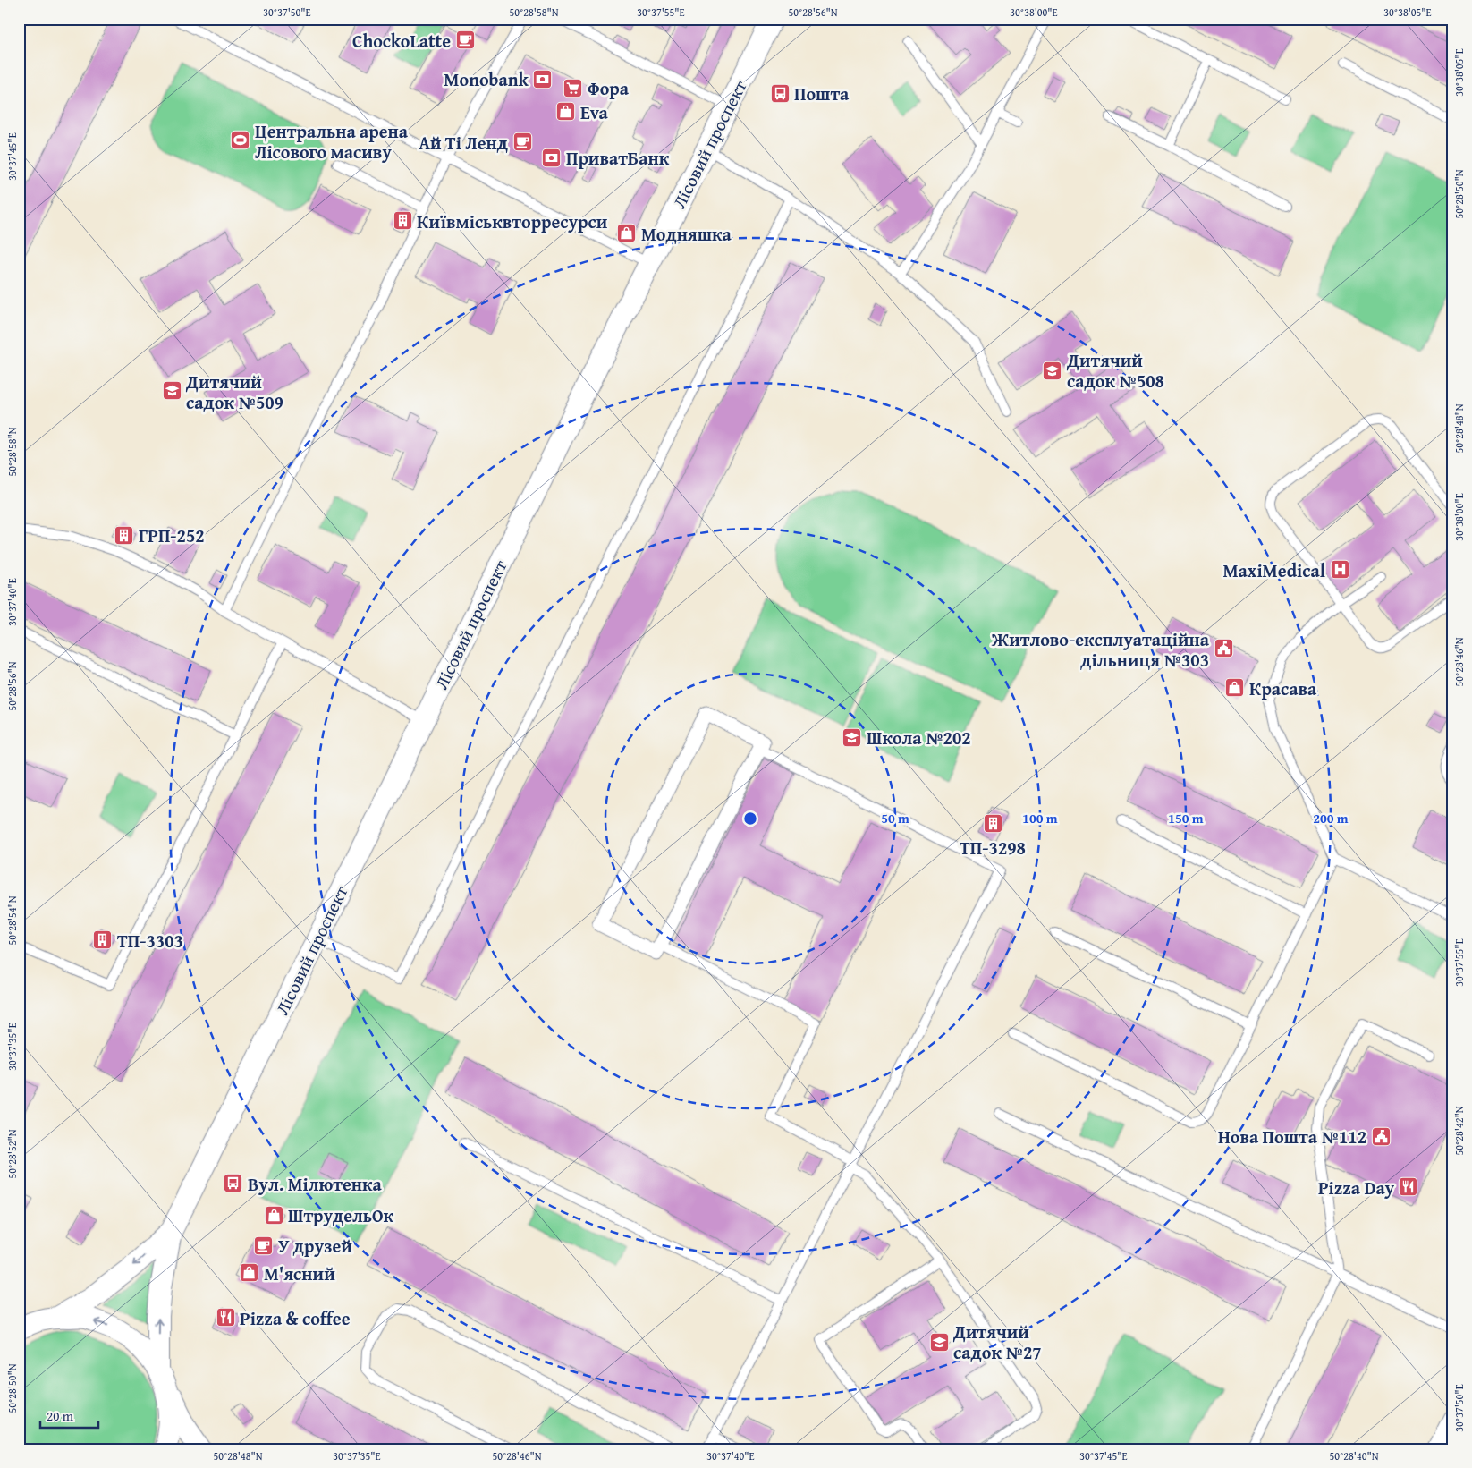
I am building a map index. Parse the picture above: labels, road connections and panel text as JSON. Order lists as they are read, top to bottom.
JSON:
{
  "streets": {
    "street": ["Лісовий проспект"]
  },
  "places": {
    "cafe": ["ChockoLatte", "Ай Ті Ленд", "У друзей"],
    "bank": ["Monobank", "ПриватБанк"],
    "supermarket": ["Фора"],
    "bus stop": ["Пошта", "Вул. Мілютенка"],
    "shop": [
      "Eva",
      "Модняшка",
      "Красава",
      "ШтрудельОк",
      "М'ясний"
    ],
    "sports": ["Центральна арена Лісового масиву"],
    "building": [
      "Київміськвторресурси",
      "ГРП-252",
      "ТП-3298",
      "ТП-3303"
    ],
    "school or university": [
      "Дитячий садок №508",
      "Дитячий садок №509",
      "Школа №202",
      "Дитячий садок №27"
    ],
    "hospital": ["MaxiMedical"],
    "public building": ["Житлово-експлуатаційна дільниця №303", "Нова Пошта №112"],
    "restaurant": ["Pizza Day", "Pizza & coffee"]
  },
  "scale_bar": "20 m",
  "coordinates": [
    "30°37'50\"E",
    "50°28'58\"N",
    "30°37'55\"E",
    "50°28'56\"N",
    "30°38'00\"E",
    "30°38'05\"E",
    "30°37'45\"E",
    "50°28'50\"N",
    "50°28'48\"N",
    "30°37'40\"E",
    "50°28'46\"N",
    "50°28'54\"N",
    "30°37'35\"E",
    "50°28'42\"N",
    "50°28'52\"N",
    "50°28'40\"N"
  ],
  "rings": [
    "50 m",
    "100 m",
    "150 m",
    "200 m"
  ]
}
